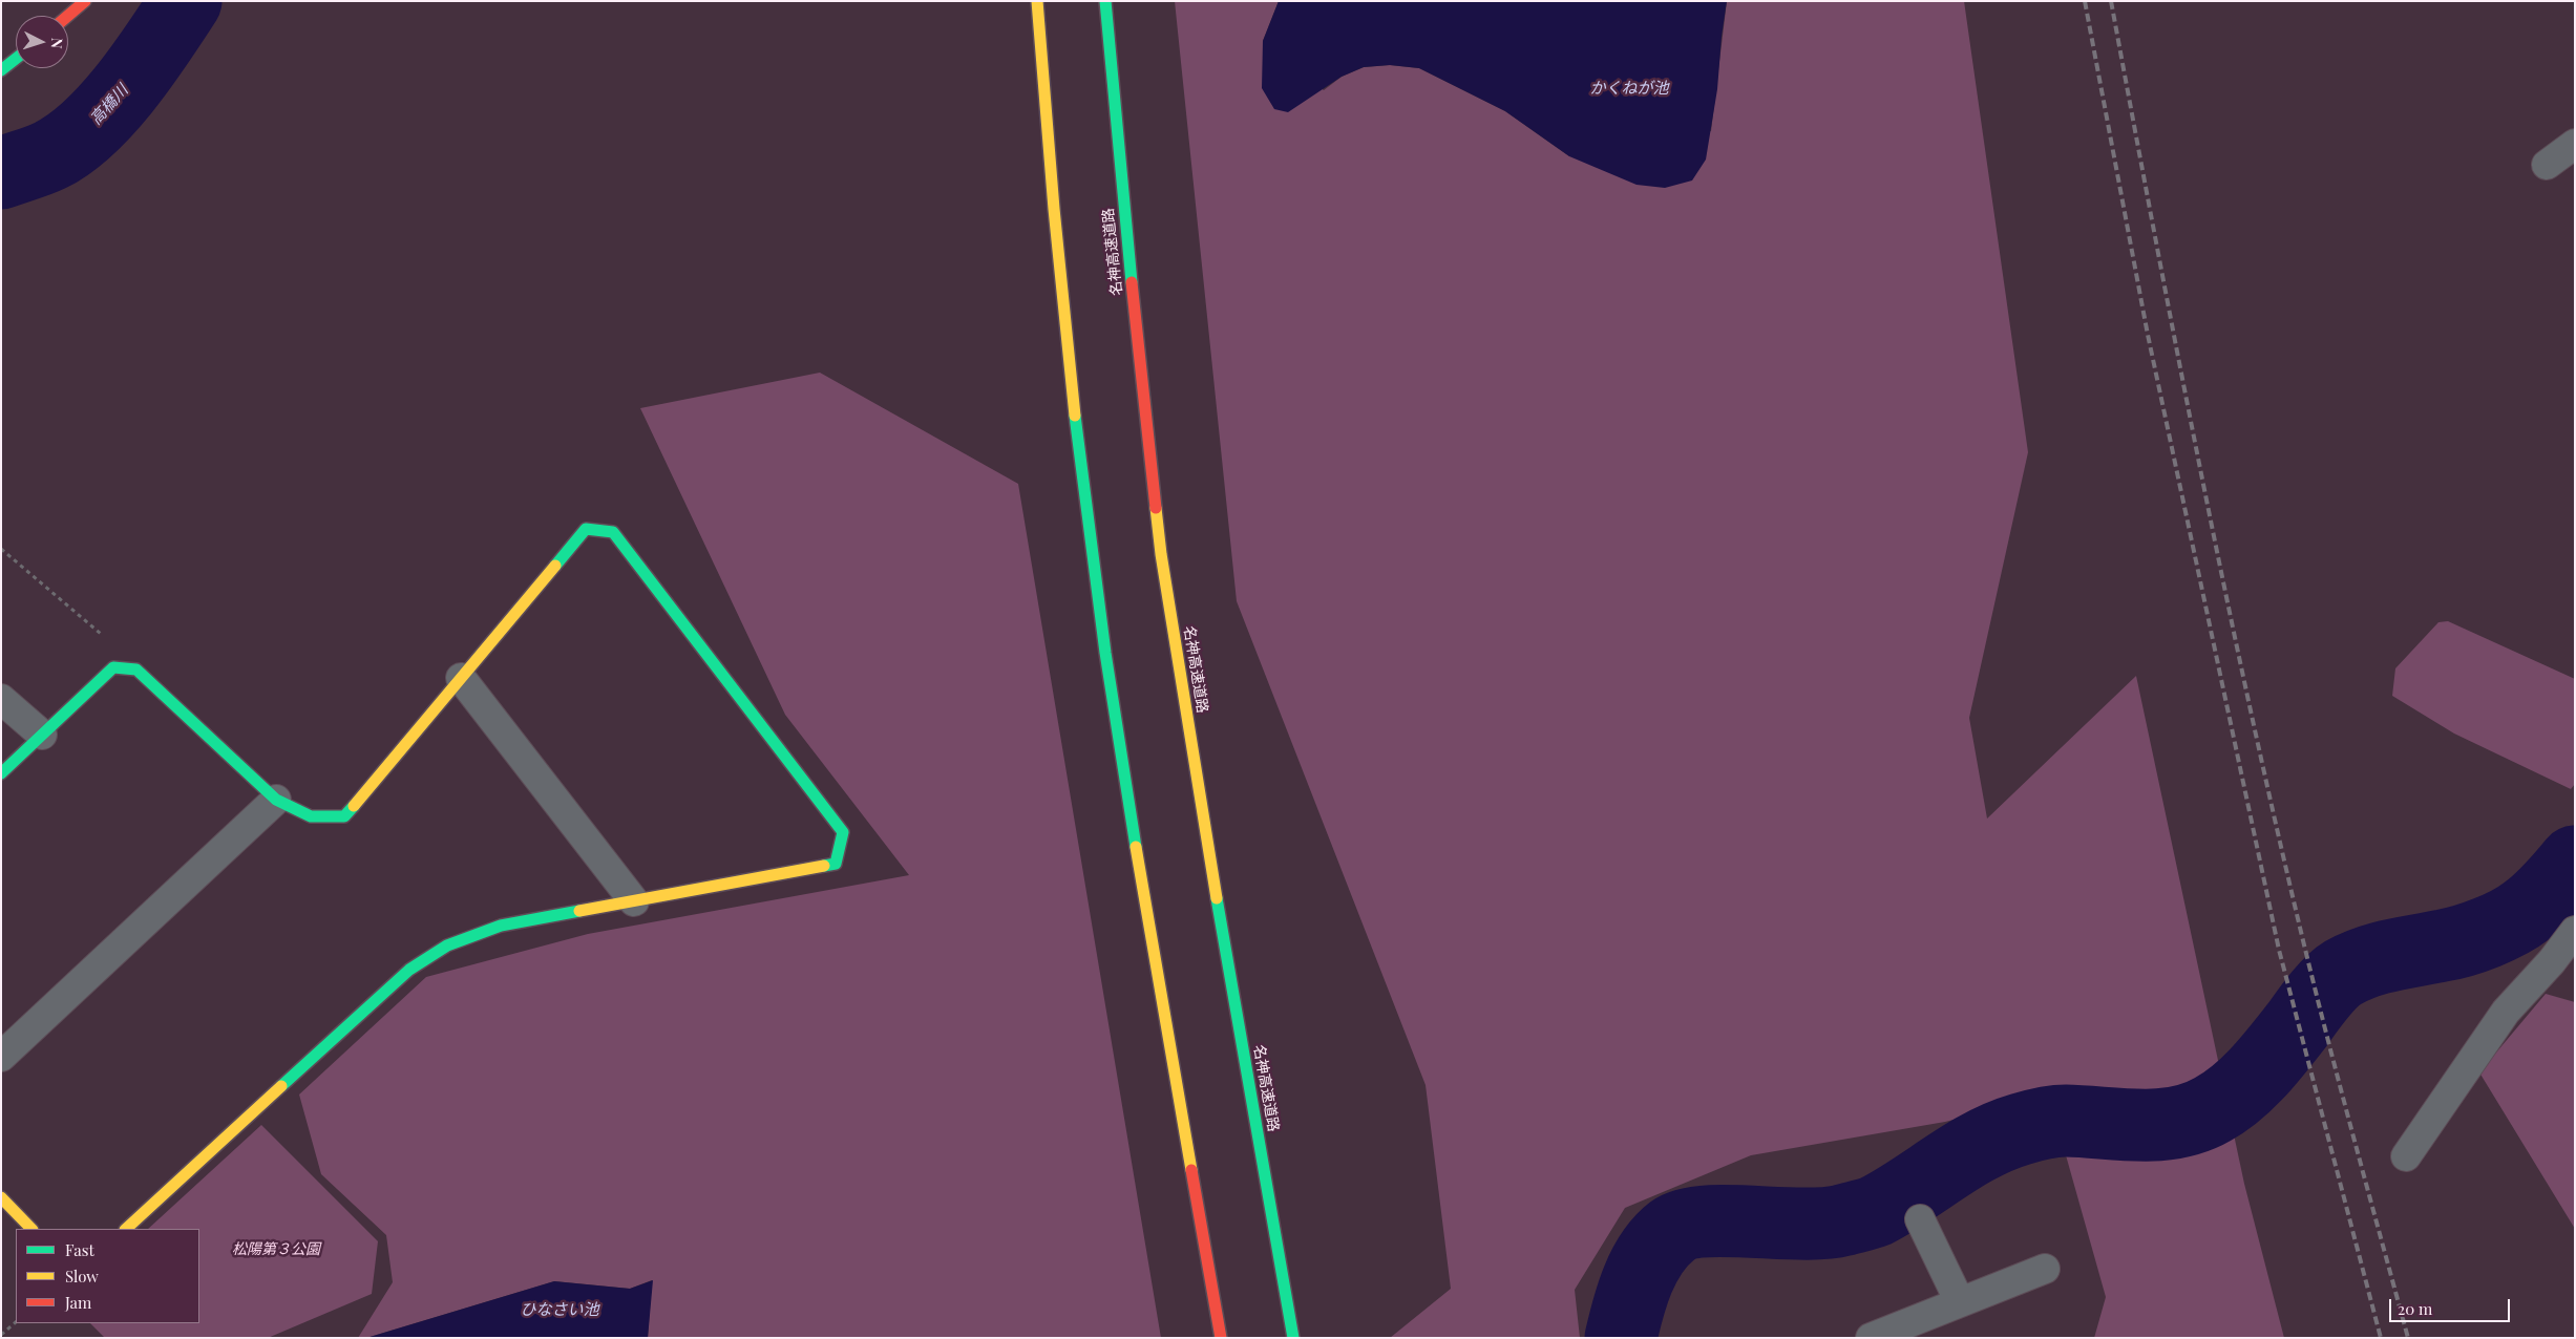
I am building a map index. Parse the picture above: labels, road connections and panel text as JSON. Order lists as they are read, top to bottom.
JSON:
{
  "streets": {
    "main road": ["名神高速道路"]
  },
  "water": ["かくねが池", "高橋川", "ひなさい池"],
  "parks": ["松陽第３公園"],
  "legend": ["Fast", "Slow", "Jam"],
  "scale_bar": "20 m",
  "north": "right"
}
